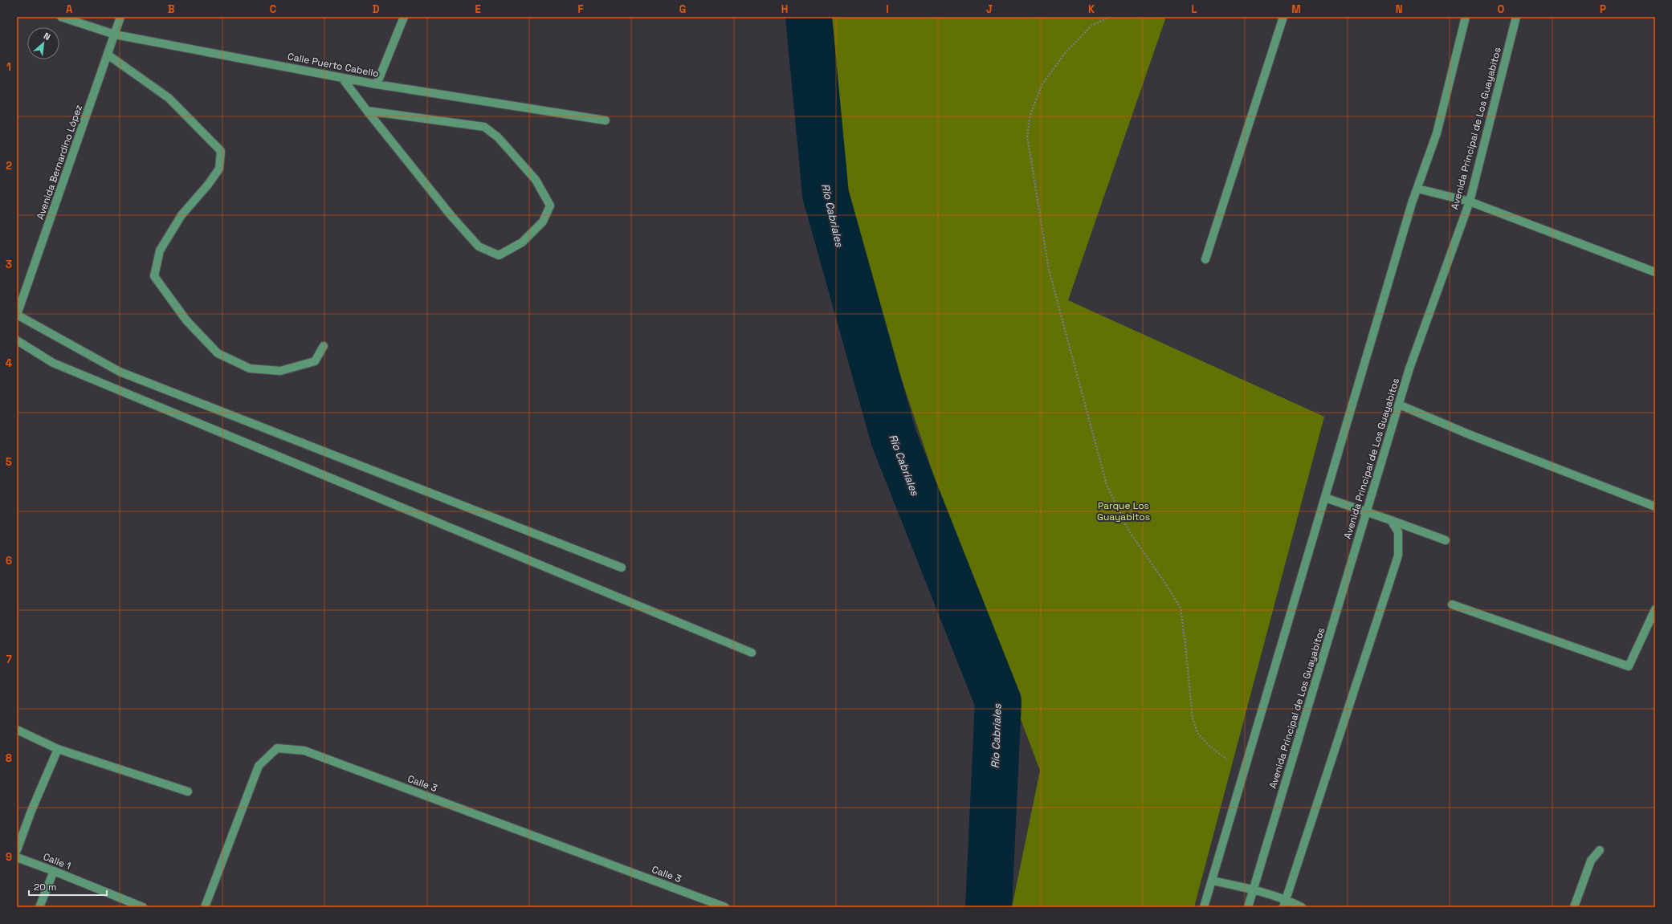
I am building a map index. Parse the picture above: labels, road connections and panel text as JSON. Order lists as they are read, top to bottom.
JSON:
{
  "streets": {
    "street": [
      "Calle Puerto Cabello",
      "Avenida Principal de Los Guayabitos",
      "Avenida Bernardino López",
      "Calle 3",
      "Calle 1"
    ]
  },
  "crossings": [
    ["Calle Puerto Cabello", "Avenida Bernardino López"]
  ],
  "water": ["Río Cabriales"],
  "parks": ["Parque Los Guayabitos"],
  "scale_bar": "20 m",
  "north": "top right",
  "grid": {
    "columns": [
      "A",
      "B",
      "C",
      "D",
      "E",
      "F",
      "G",
      "H",
      "I",
      "J",
      "K",
      "L",
      "M",
      "N",
      "O",
      "P"
    ],
    "rows": [
      "1",
      "2",
      "3",
      "4",
      "5",
      "6",
      "7",
      "8",
      "9"
    ]
  }
}
